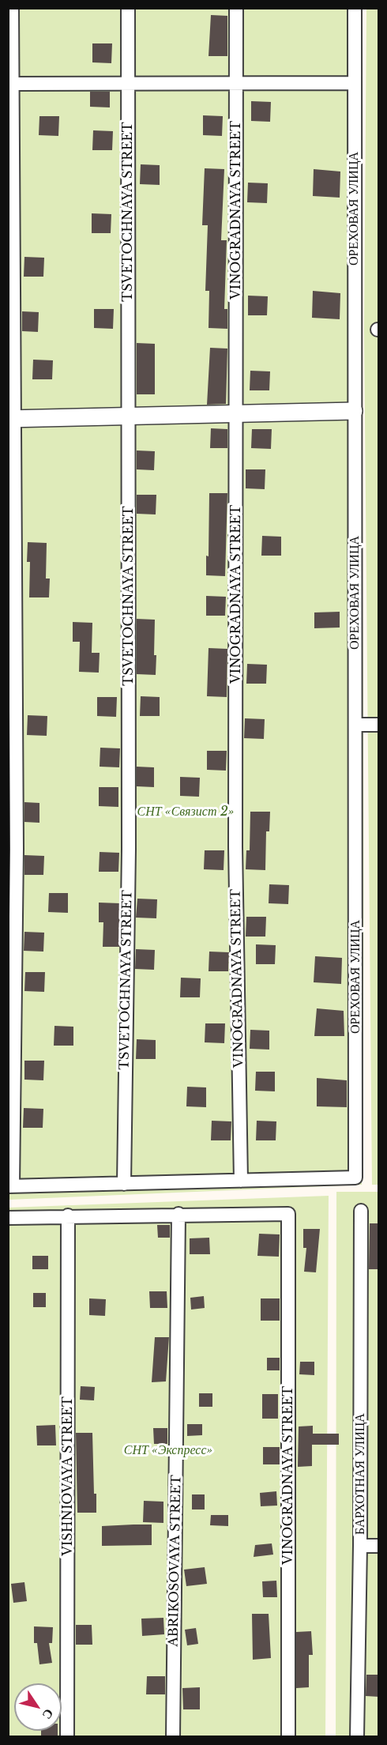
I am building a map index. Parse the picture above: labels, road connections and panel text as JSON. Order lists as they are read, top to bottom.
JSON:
{
  "streets": {
    "street": [
      "ОРЕХОВАЯ УЛИЦА",
      "VINOGRADNAYA STREET",
      "TSVETOCHNAYA STREET",
      "БАРХОТНАЯ УЛИЦА",
      "VISHNIOVAYA STREET",
      "ABRIKOSOVAYA STREET"
    ]
  },
  "crossings": [
    ["ОРЕХОВАЯ УЛИЦА", "VINOGRADNAYA STREET"],
    ["VINOGRADNAYA STREET", "ABRIKOSOVAYA STREET"]
  ],
  "parks": ["СНТ «Связист 2»", "СНТ «Экспресс»"],
  "north": "bottom right"
}
